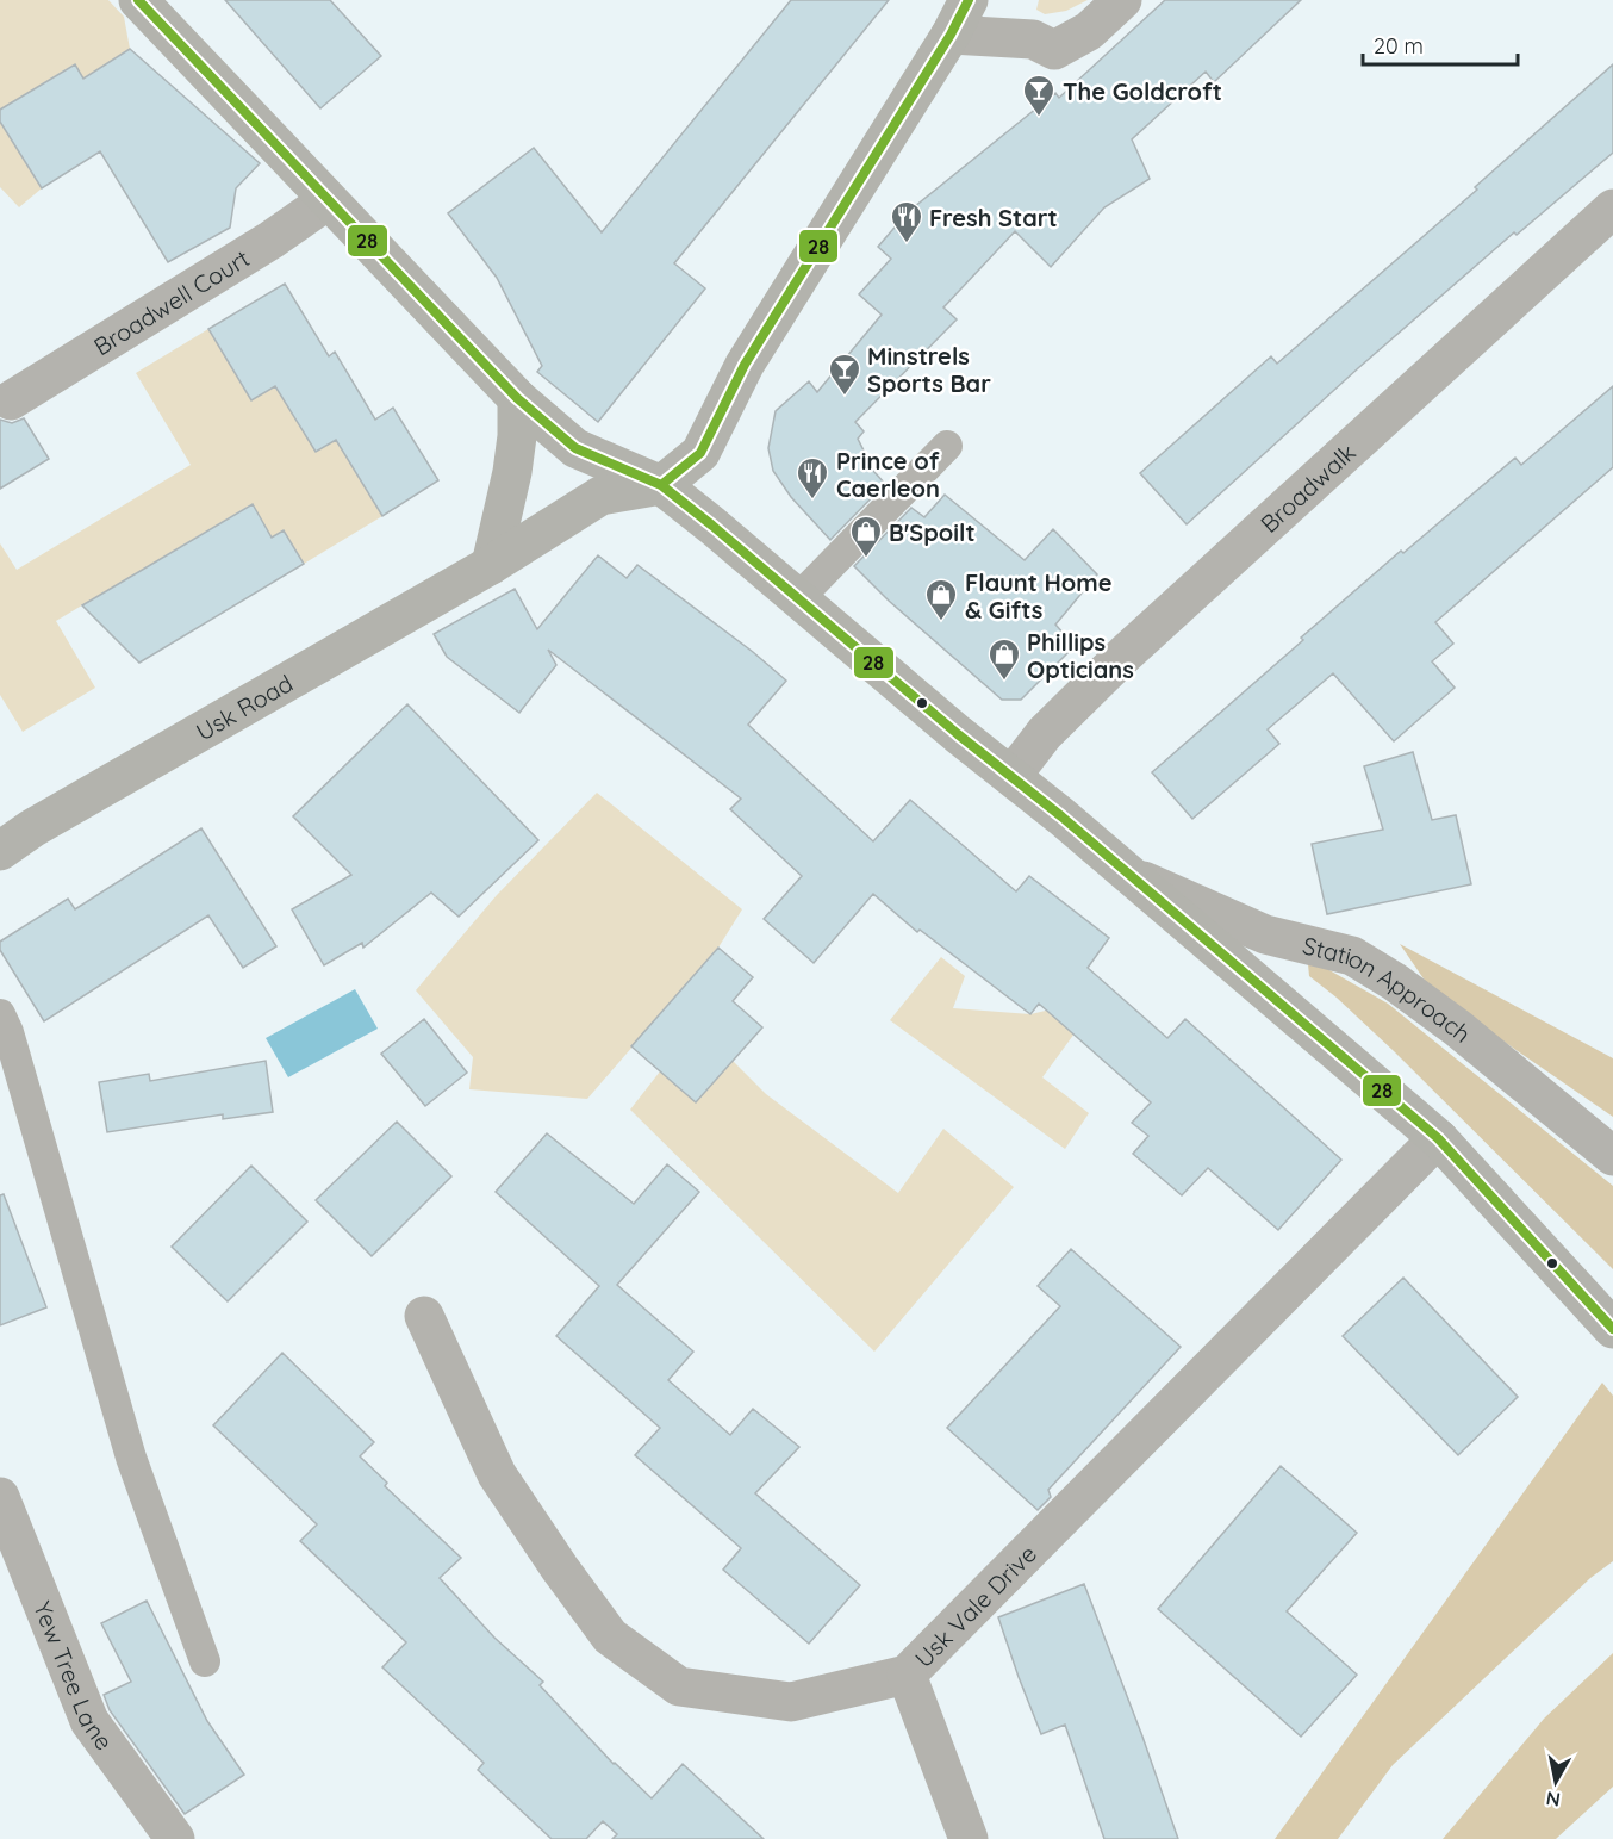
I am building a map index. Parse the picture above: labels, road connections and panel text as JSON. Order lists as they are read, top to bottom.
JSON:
{
  "streets": {
    "main road": ["Usk Road"],
    "street": [
      "Broadwell Court",
      "Broadwalk",
      "Station Approach",
      "Usk Vale Drive",
      "Yew Tree Lane"
    ]
  },
  "places": {
    "bar": ["The Goldcroft", "Minstrels Sports Bar"],
    "restaurant": ["Fresh Start", "Prince of Caerleon"],
    "shop": ["B'Spoilt", "Flaunt Home & Gifts", "Phillips Opticians"]
  },
  "lines": ["transit line 28"],
  "scale_bar": "20 m",
  "north": "bottom"
}
